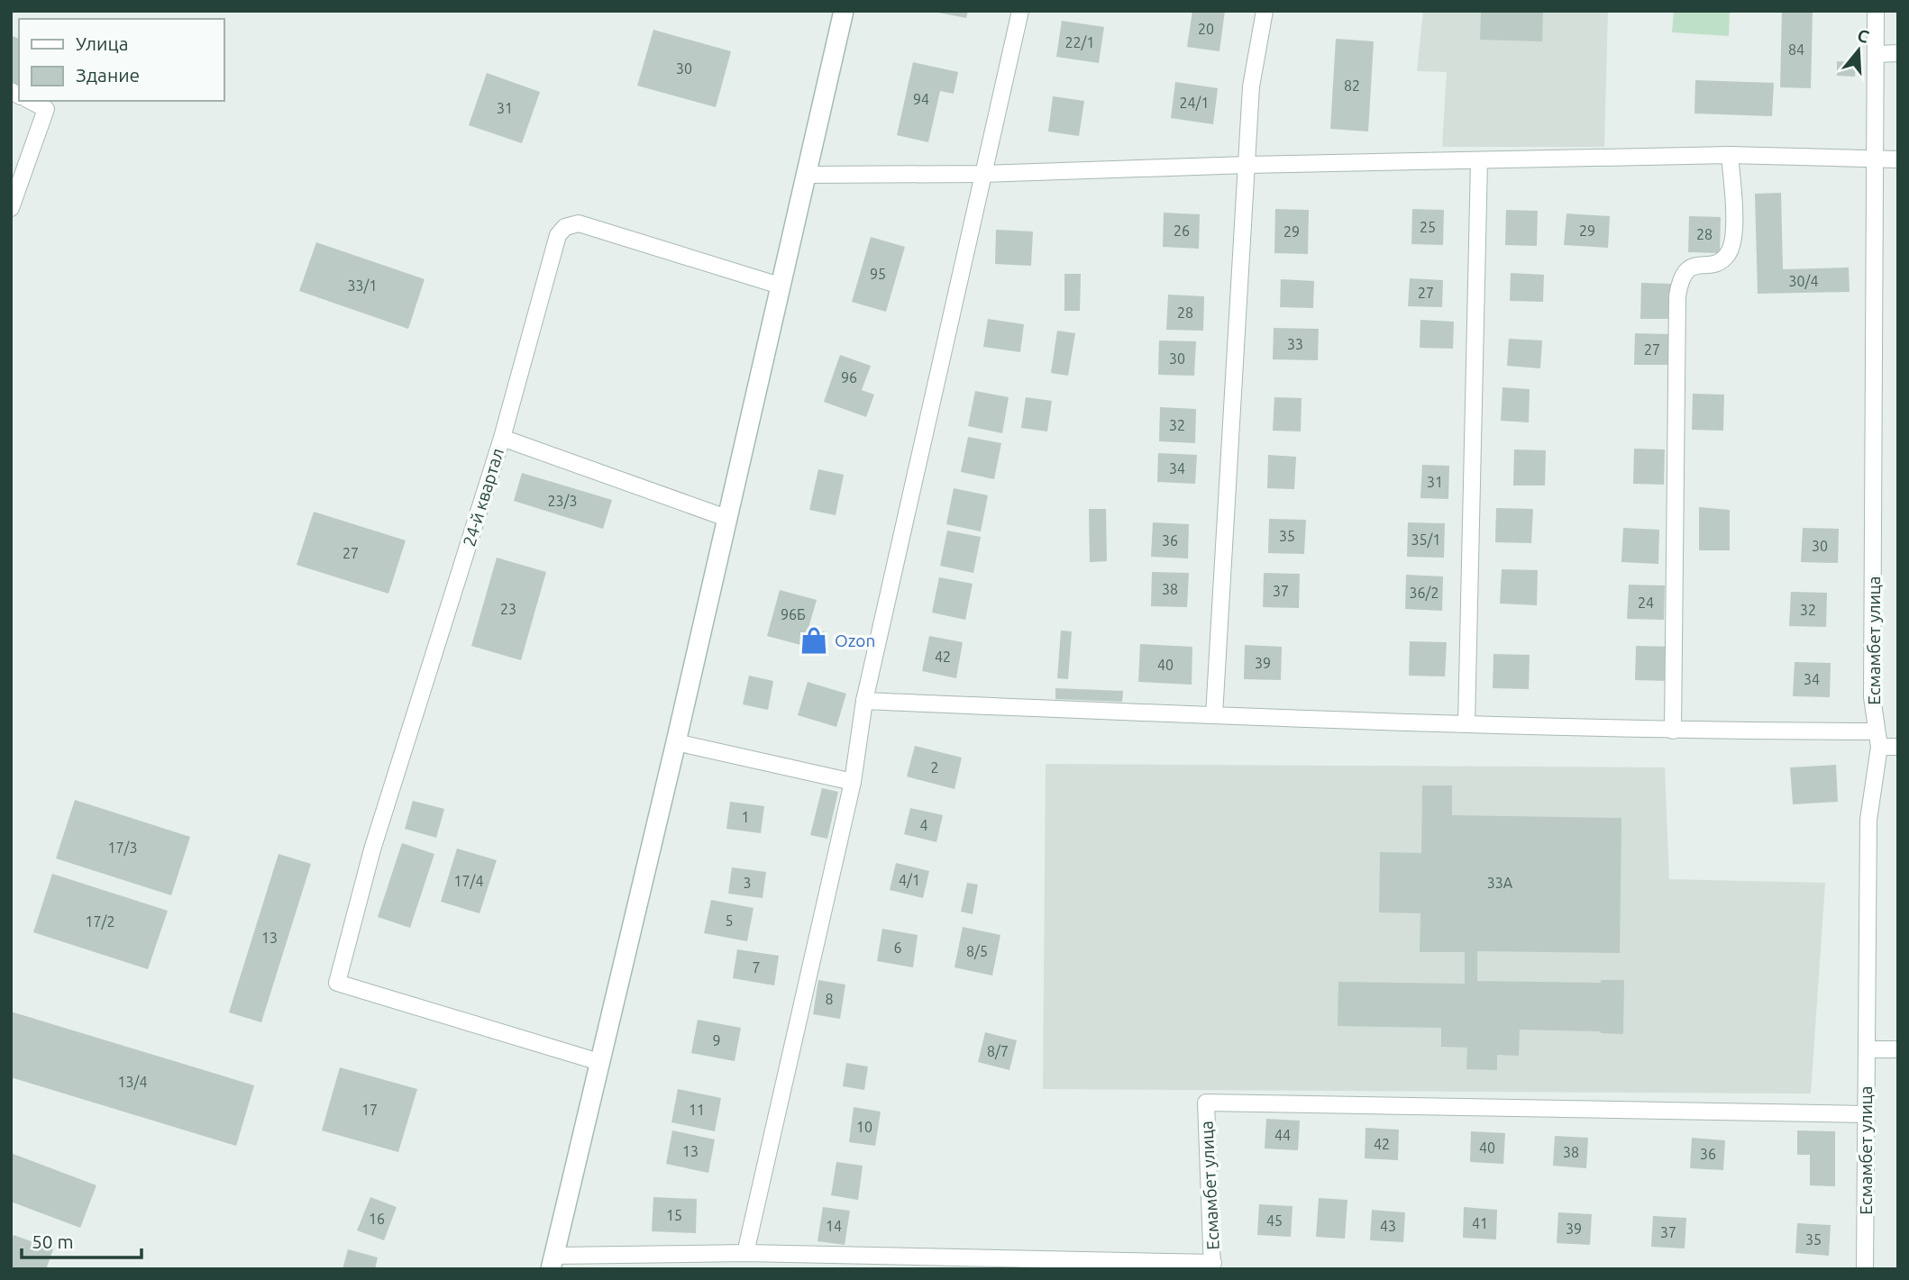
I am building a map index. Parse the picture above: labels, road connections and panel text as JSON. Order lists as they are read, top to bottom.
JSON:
{
  "streets": {
    "street": ["24-й квартал", "Есмамбет улица"]
  },
  "places": {
    "shop": ["Ozon"]
  },
  "house_numbers": [
    "20",
    "22/1",
    "84",
    "30",
    "82",
    "94",
    "24/1",
    "31",
    "25",
    "26",
    "29",
    "29",
    "28",
    "95",
    "30/4",
    "33/1",
    "27",
    "28",
    "33",
    "27",
    "30",
    "96",
    "32",
    "34",
    "31",
    "23/3",
    "35",
    "35/1",
    "36",
    "30",
    "27",
    "38",
    "37",
    "36/2",
    "24",
    "23",
    "32",
    "96Б",
    "42",
    "39",
    "40",
    "34",
    "2",
    "1",
    "4",
    "17/3",
    "4/1",
    "17/4",
    "3",
    "33А",
    "5",
    "17/2",
    "13",
    "6",
    "8/5",
    "7",
    "8",
    "9",
    "8/7",
    "13/4",
    "17",
    "11",
    "10",
    "44",
    "42",
    "40",
    "13",
    "38",
    "36",
    "15",
    "16",
    "45",
    "41",
    "14",
    "43",
    "39",
    "37",
    "35"
  ],
  "legend": ["Улица", "Здание"],
  "scale_bar": "50 m",
  "north": "top"
}
